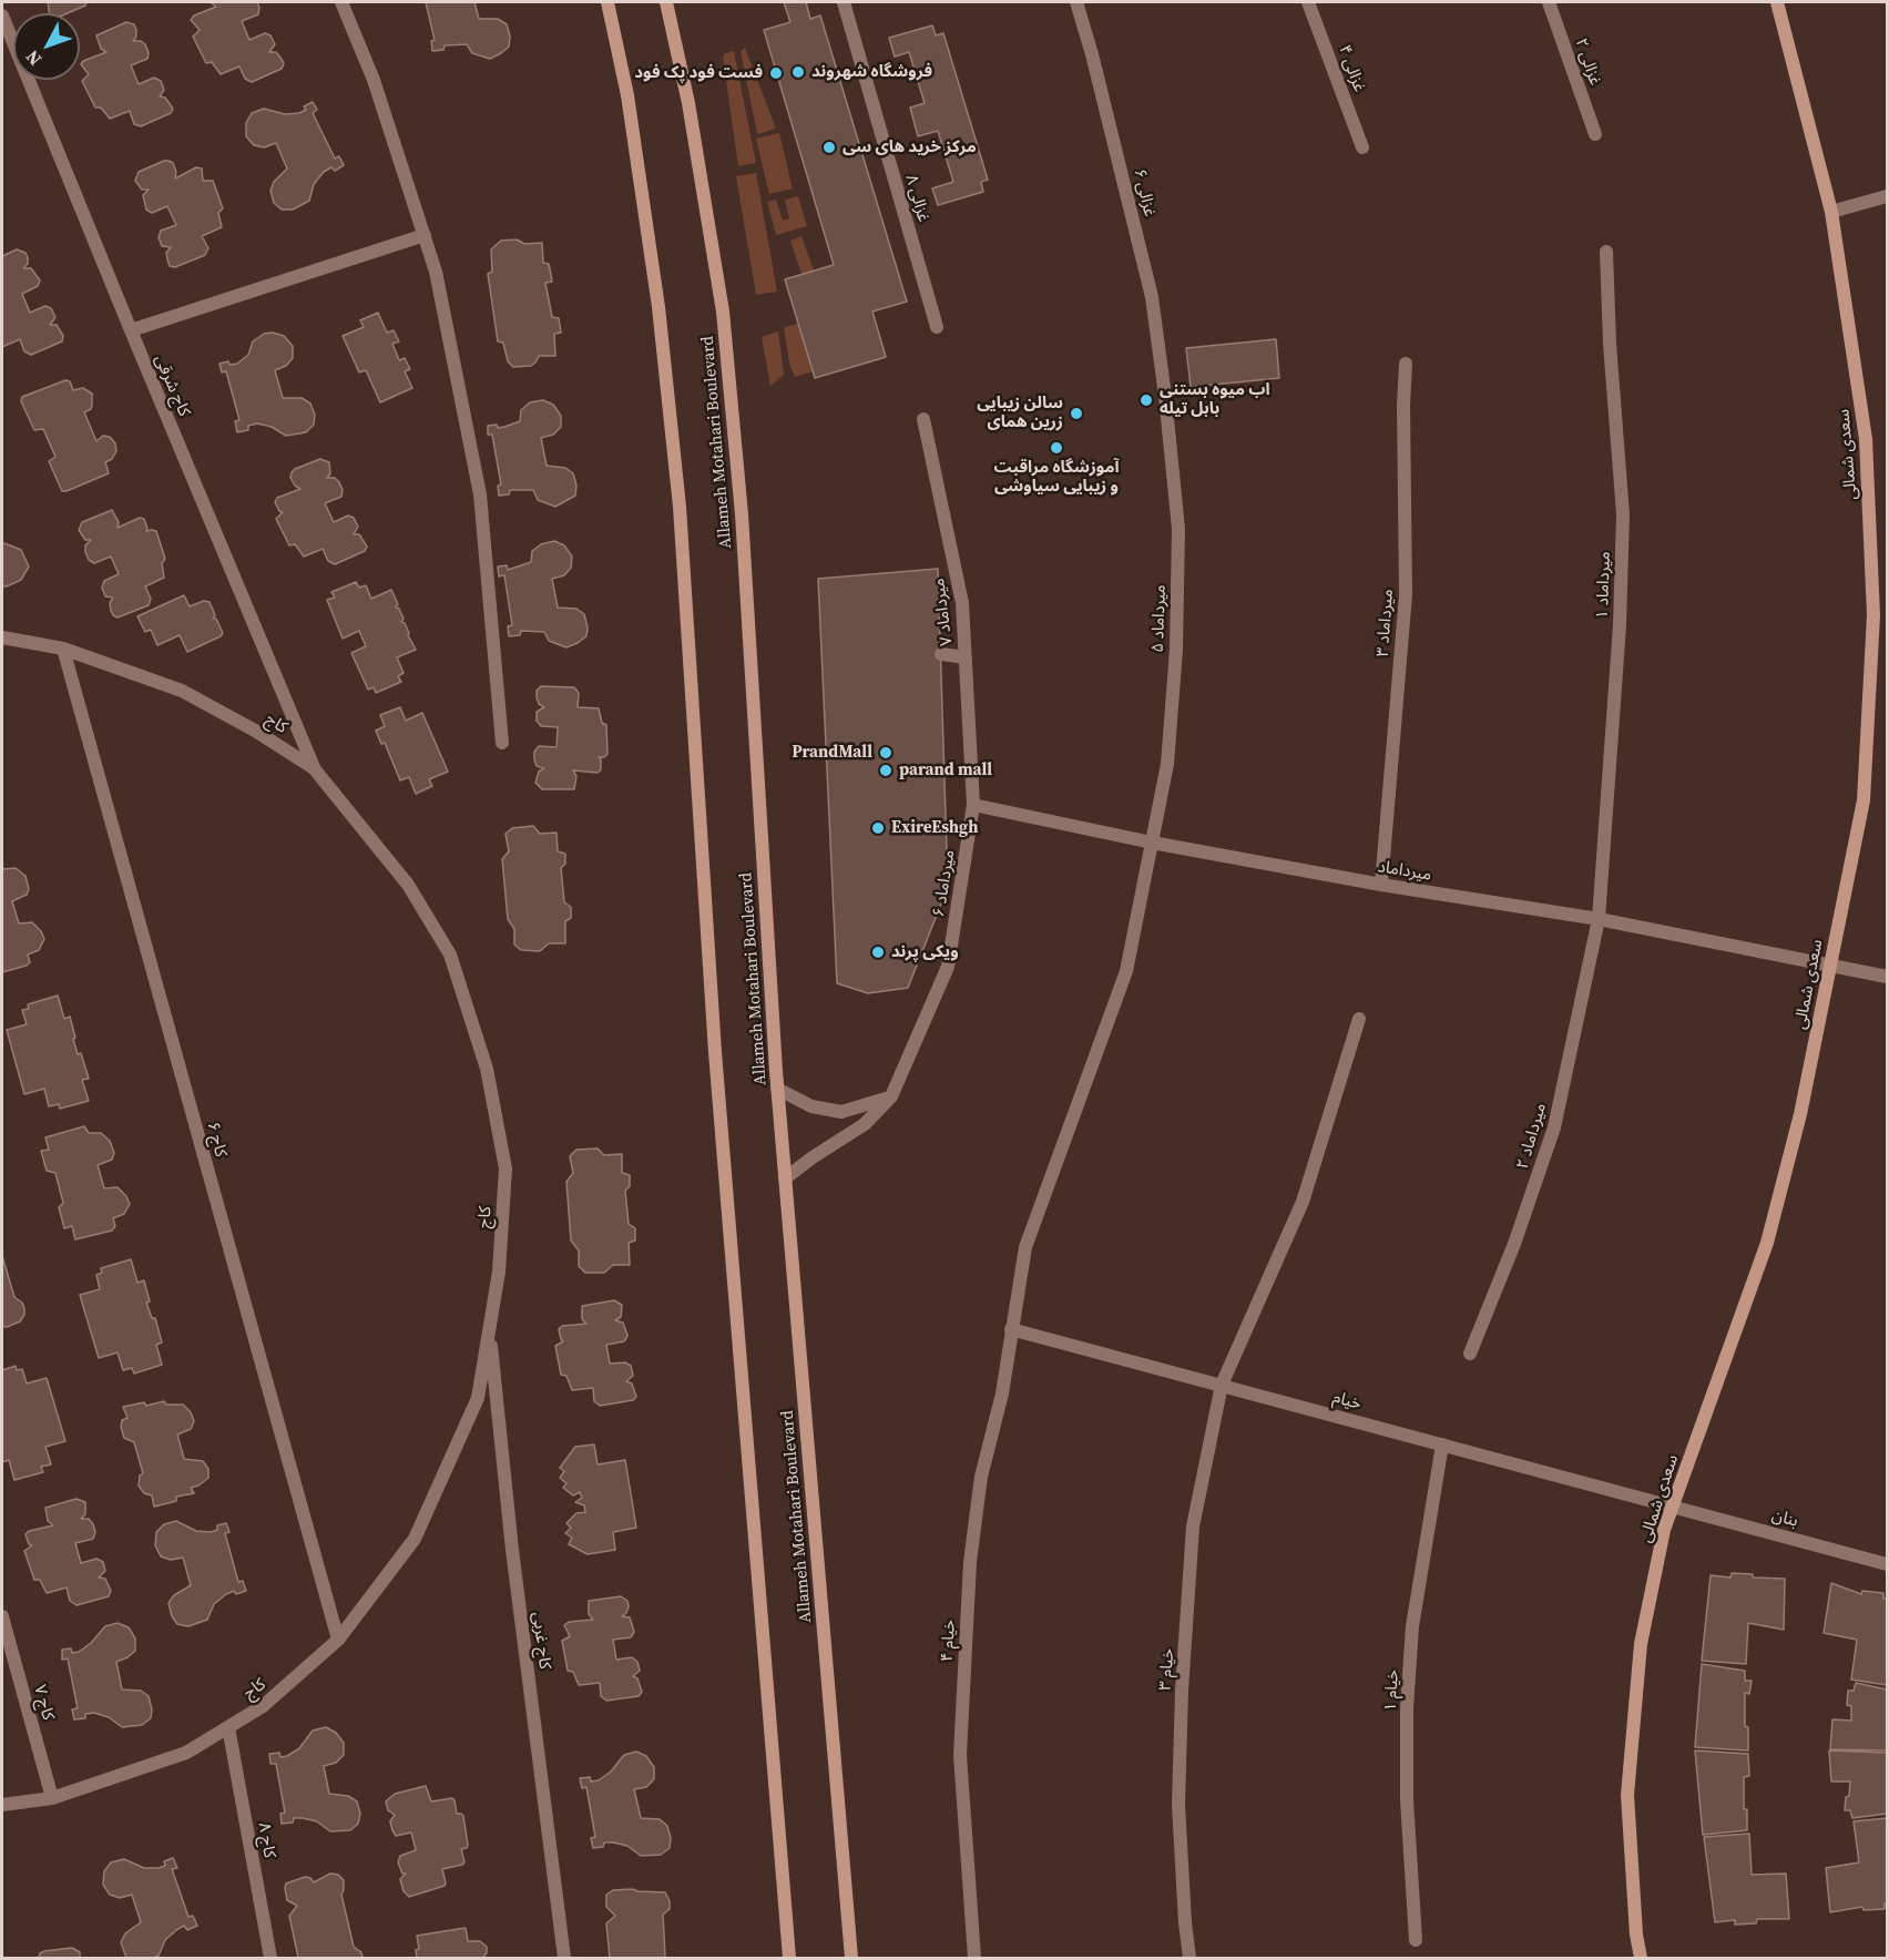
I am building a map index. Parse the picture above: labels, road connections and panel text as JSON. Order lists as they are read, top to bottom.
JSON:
{
  "streets": {
    "main road": ["Allameh Motahari Boulevard", "سعدی شمالی"],
    "street": [
      "غزالی ۲",
      "غزالی ۴",
      "غزالی ۶",
      "غزالی ۸",
      "کاج شرقی",
      "میرداماد ۱",
      "میرداماد ۷",
      "میرداماد ۵",
      "میرداماد ۳",
      "کاج",
      "میرداماد",
      "میرداماد ۶",
      "میرداماد ۲",
      "کاج ۶",
      "خیام",
      "بنان",
      "کاج غربی",
      "خیام ۴",
      "خیام ۳",
      "خیام ۱",
      "کاج ۷",
      "کاج ۸"
    ]
  },
  "crossings": [
    ["غزالی ۶", "میرداماد ۵"],
    ["کاج شرقی", "کاج"],
    ["سعدی شمالی", "میرداماد"],
    ["سعدی شمالی", "خیام"],
    ["سعدی شمالی", "بنان"],
    ["میرداماد ۱", "میرداماد"],
    ["میرداماد ۱", "میرداماد ۲"],
    ["میرداماد ۷", "میرداماد"],
    ["میرداماد ۷", "میرداماد ۶"],
    ["میرداماد ۵", "میرداماد"],
    ["میرداماد ۵", "خیام"],
    ["میرداماد ۵", "خیام ۴"],
    ["میرداماد ۳", "میرداماد"],
    ["کاج", "کاج ۶"],
    ["کاج", "کاج غربی"],
    ["کاج", "کاج ۷"],
    ["کاج", "کاج ۸"],
    ["میرداماد", "میرداماد ۶"],
    ["میرداماد", "میرداماد ۲"],
    ["خیام", "بنان"],
    ["خیام", "خیام ۴"],
    ["خیام", "خیام ۳"],
    ["خیام", "خیام ۱"]
  ],
  "places": [
    "فروشگاه شهروند",
    "فست فود پک فود",
    "مرکز خرید های سی",
    "اب میوه بستنی بابل تیله",
    "سالن زیبایی زرین همای",
    "آموزشگاه مراقبت و زیبایی سیاوشی",
    "PrandMall",
    "parand mall",
    "ExireEshgh",
    "ویکی پرند"
  ],
  "north": "bottom left"
}
